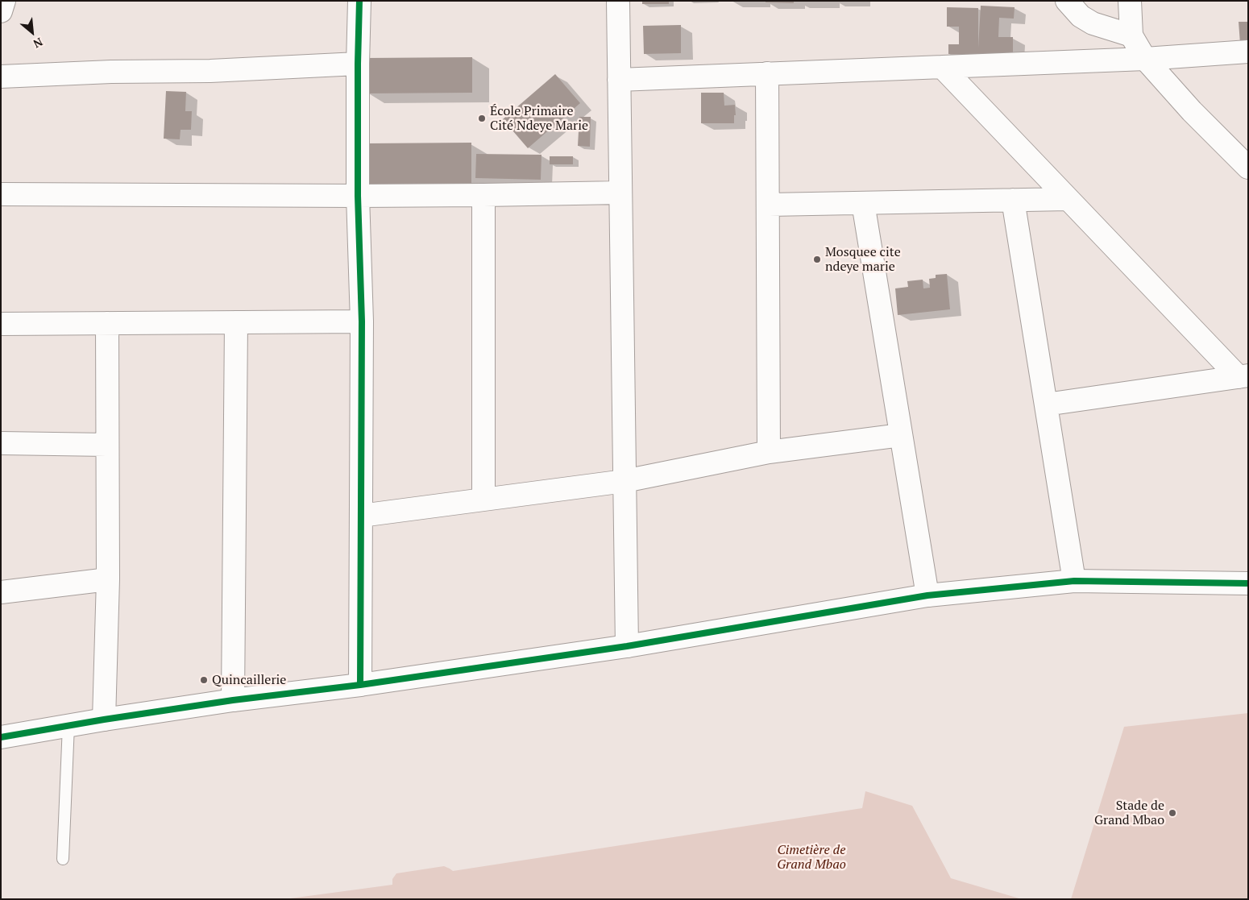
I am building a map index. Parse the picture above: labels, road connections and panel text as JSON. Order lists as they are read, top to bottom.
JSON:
{
  "parks": ["Cimetière de Grand Mbao"],
  "places": [
    "École Primaire Cité Ndeye Marie",
    "Mosquee cite ndeye marie",
    "Quincaillerie",
    "Stade de Grand Mbao"
  ],
  "north": "bottom right"
}
